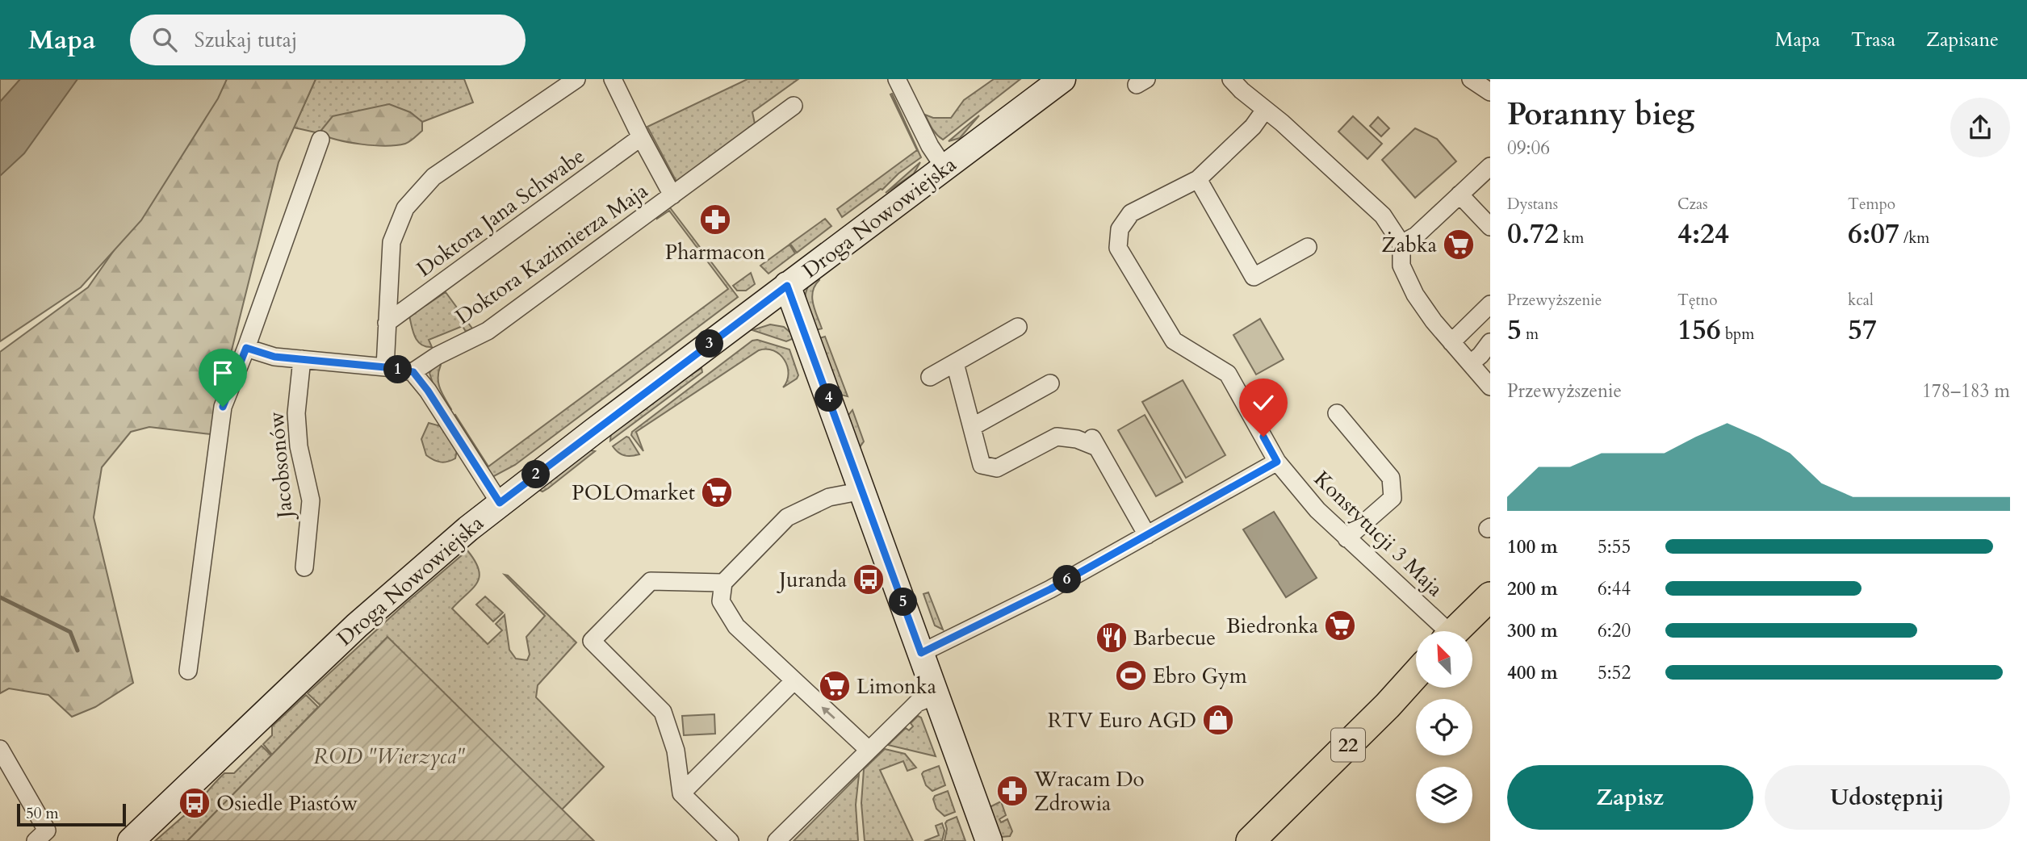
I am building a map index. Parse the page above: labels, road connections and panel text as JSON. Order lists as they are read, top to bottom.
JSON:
{
  "streets": {
    "main road": ["22"],
    "street": [
      "Doktora Jana Schwabe",
      "Droga Nowowiejska",
      "Doktora Kazimierza Maja",
      "Jacobsonów",
      "Konstytucji 3 Maja"
    ]
  },
  "parks": ["ROD \"Wierzyca\""],
  "places": {
    "pharmacy": ["Pharmacon", "Wracam Do Zdrowia"],
    "supermarket": [
      "Żabka",
      "POLOmarket",
      "Biedronka",
      "Limonka"
    ],
    "bus stop": ["Juranda", "Osiedle Piastów"],
    "restaurant": ["Barbecue"],
    "sports": ["Ebro Gym"],
    "shop": ["RTV Euro AGD"]
  },
  "scale_bar": "50 m",
  "north": "top left",
  "page": {
    "header": "Mapa",
    "search": "Szukaj tutaj",
    "nav": ["Mapa", "Trasa", "Zapisane"],
    "heading": ["Poranny bieg", "09:06"],
    "stats": [
      ["Dystans", "0.72 km"],
      ["Czas", "4:24"],
      ["Tempo", "6:07 /km"],
      ["Przewyższenie", "5 m"],
      ["Tętno", "156 bpm"],
      ["kcal", "57"]
    ],
    "pins": [
      "3",
      "1",
      "4",
      "2",
      "6",
      "5"
    ],
    "chart": ["Przewyższenie", "178–183 m"],
    "list": [
      {
        "name": "100 m",
        "note": "5:55"
      },
      {
        "name": "200 m",
        "note": "6:44"
      },
      {
        "name": "300 m",
        "note": "6:20"
      },
      {
        "name": "400 m",
        "note": "5:52"
      }
    ],
    "buttons": ["Zapisz", "Udostępnij"],
    "scale": "50 m"
  }
}
